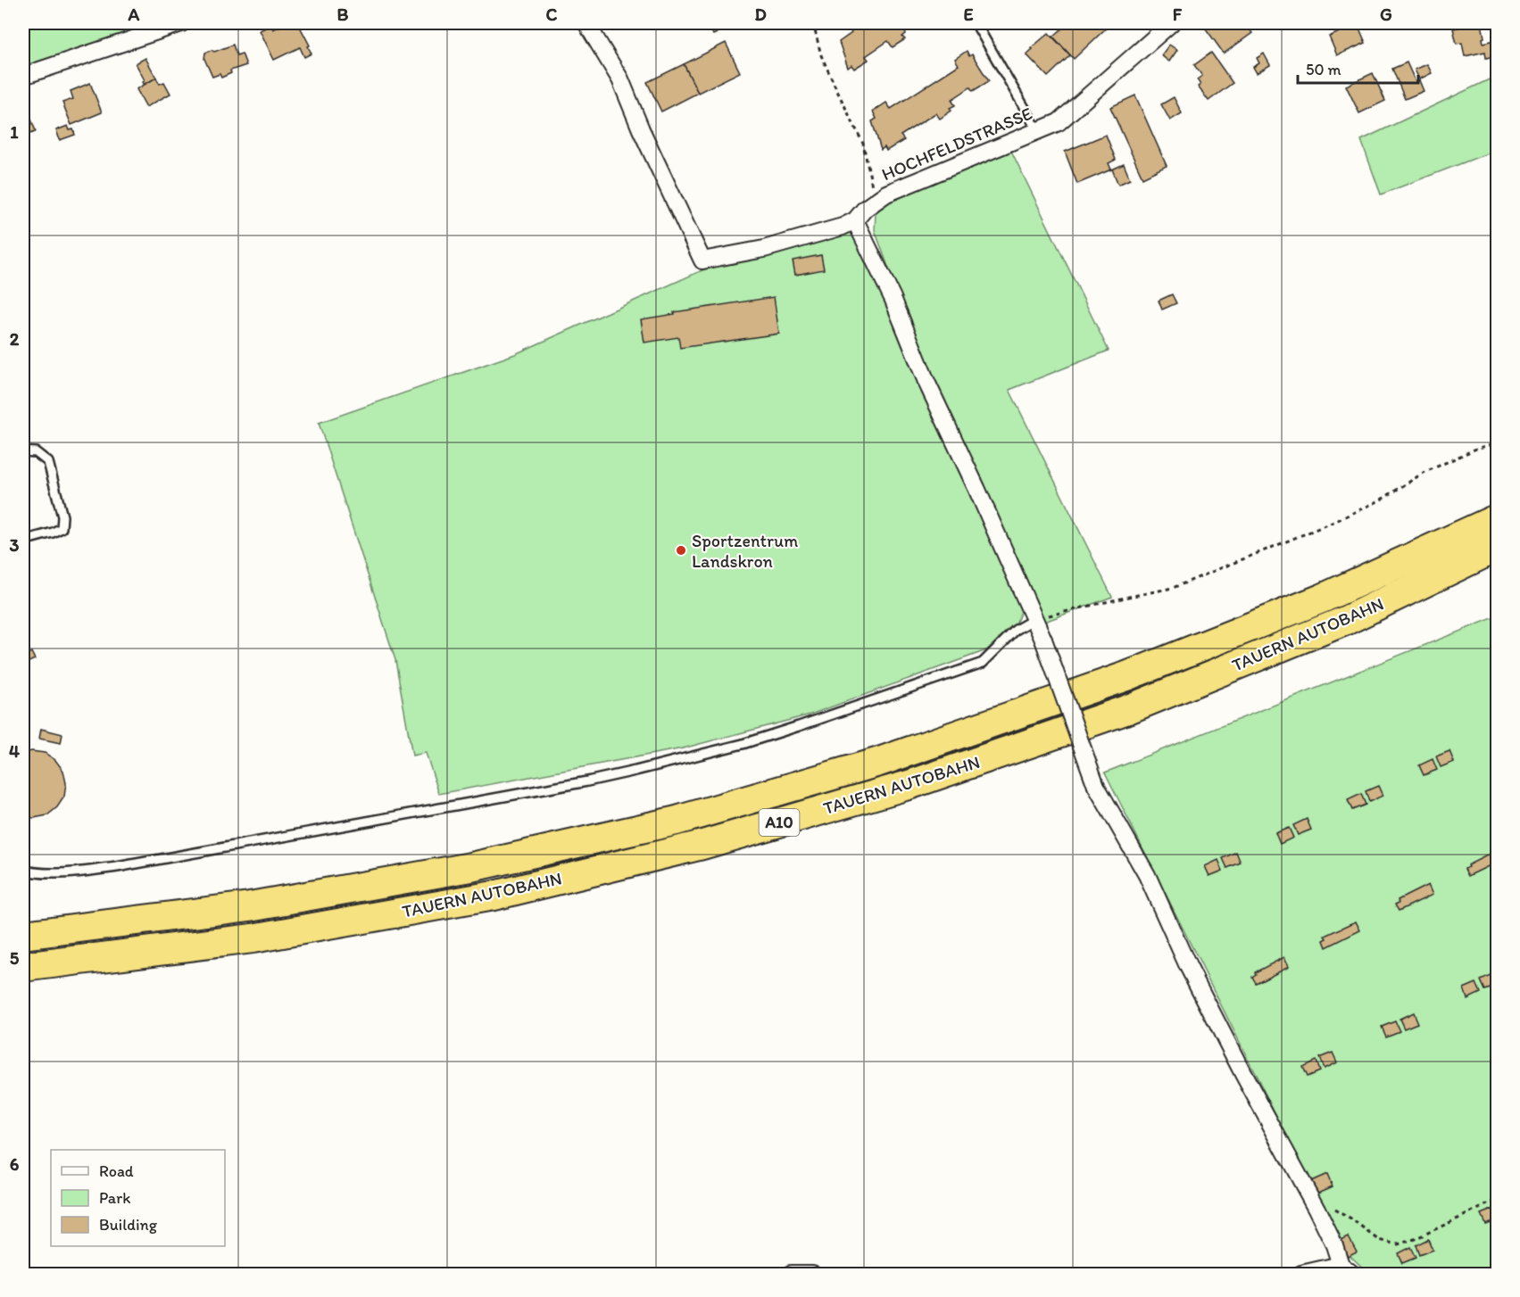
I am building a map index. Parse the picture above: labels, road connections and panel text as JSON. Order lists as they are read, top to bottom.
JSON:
{
  "streets": {
    "highway": ["TAUERN AUTOBAHN", "A10"],
    "street": ["HOCHFELDSTRASSE"]
  },
  "places": ["Sportzentrum Landskron"],
  "legend": ["Road", "Park", "Building"],
  "scale_bar": "50 m",
  "grid": {
    "columns": [
      "A",
      "B",
      "C",
      "D",
      "E",
      "F",
      "G"
    ],
    "rows": [
      "1",
      "2",
      "3",
      "4",
      "5",
      "6"
    ]
  }
}
